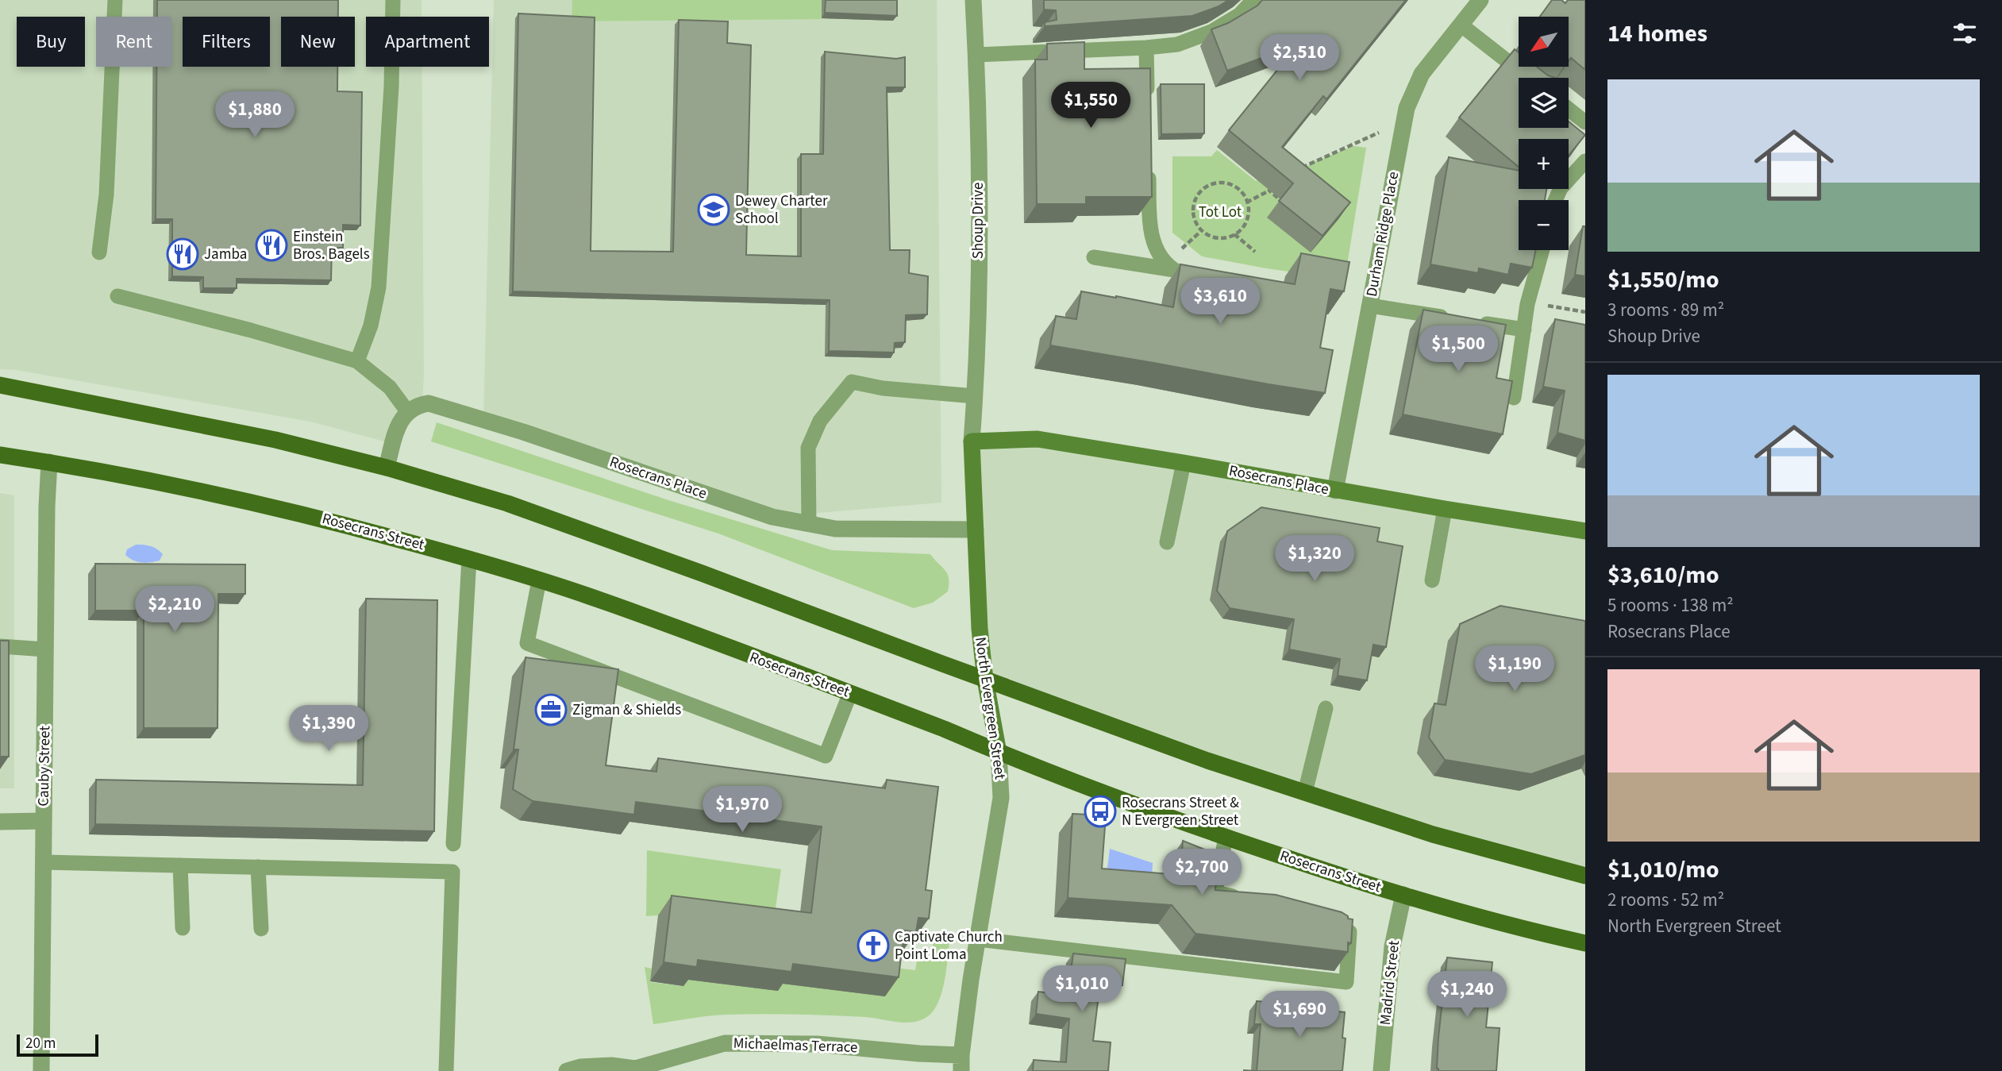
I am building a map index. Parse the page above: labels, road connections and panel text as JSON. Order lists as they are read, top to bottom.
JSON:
{
  "streets": {
    "main road": ["Rosecrans Street"],
    "street": [
      "Shoup Drive",
      "Durham Ridge Place",
      "Rosecrans Place",
      "North Evergreen Street",
      "Cauby Street",
      "Madrid Street",
      "Michaelmas Terrace"
    ]
  },
  "crossings": [
    ["Shoup Drive", "Rosecrans Place"],
    ["Shoup Drive", "North Evergreen Street"],
    ["Durham Ridge Place", "Rosecrans Place"],
    ["Rosecrans Place", "North Evergreen Street"],
    ["Rosecrans Street", "North Evergreen Street"],
    ["Rosecrans Street", "Cauby Street"],
    ["Rosecrans Street", "Madrid Street"],
    ["North Evergreen Street", "Michaelmas Terrace"]
  ],
  "parks": ["Tot Lot"],
  "places": {
    "school or university": ["Dewey Charter School"],
    "restaurant": ["Einstein Bros. Bagels", "Jamba"],
    "office": ["Zigman & Shields"],
    "bus stop": ["Rosecrans Street & N Evergreen Street"],
    "church": ["Captivate Church Point Loma"]
  },
  "scale_bar": "20 m",
  "north": "bottom left",
  "page": {
    "heading": "14 homes",
    "map_buttons": ["+", "−"],
    "chip": [
      "Buy",
      "Rent",
      "Filters",
      "New",
      "Apartment"
    ],
    "price": [
      "$2,510",
      "$1,550",
      "$1,880",
      "$3,610",
      "$1,500",
      "$1,320",
      "$2,210",
      "$1,190",
      "$1,390",
      "$1,970",
      "$2,700",
      "$1,010",
      "$1,240",
      "$1,690"
    ],
    "list": [
      {
        "name": "$1,550/mo",
        "note": "3 rooms · 89 m² · Shoup Drive"
      },
      {
        "name": "$3,610/mo",
        "note": "5 rooms · 138 m² · Rosecrans Place"
      },
      {
        "name": "$1,010/mo",
        "note": "2 rooms · 52 m² · North Evergreen Street"
      }
    ],
    "scale": "20 m"
  }
}
